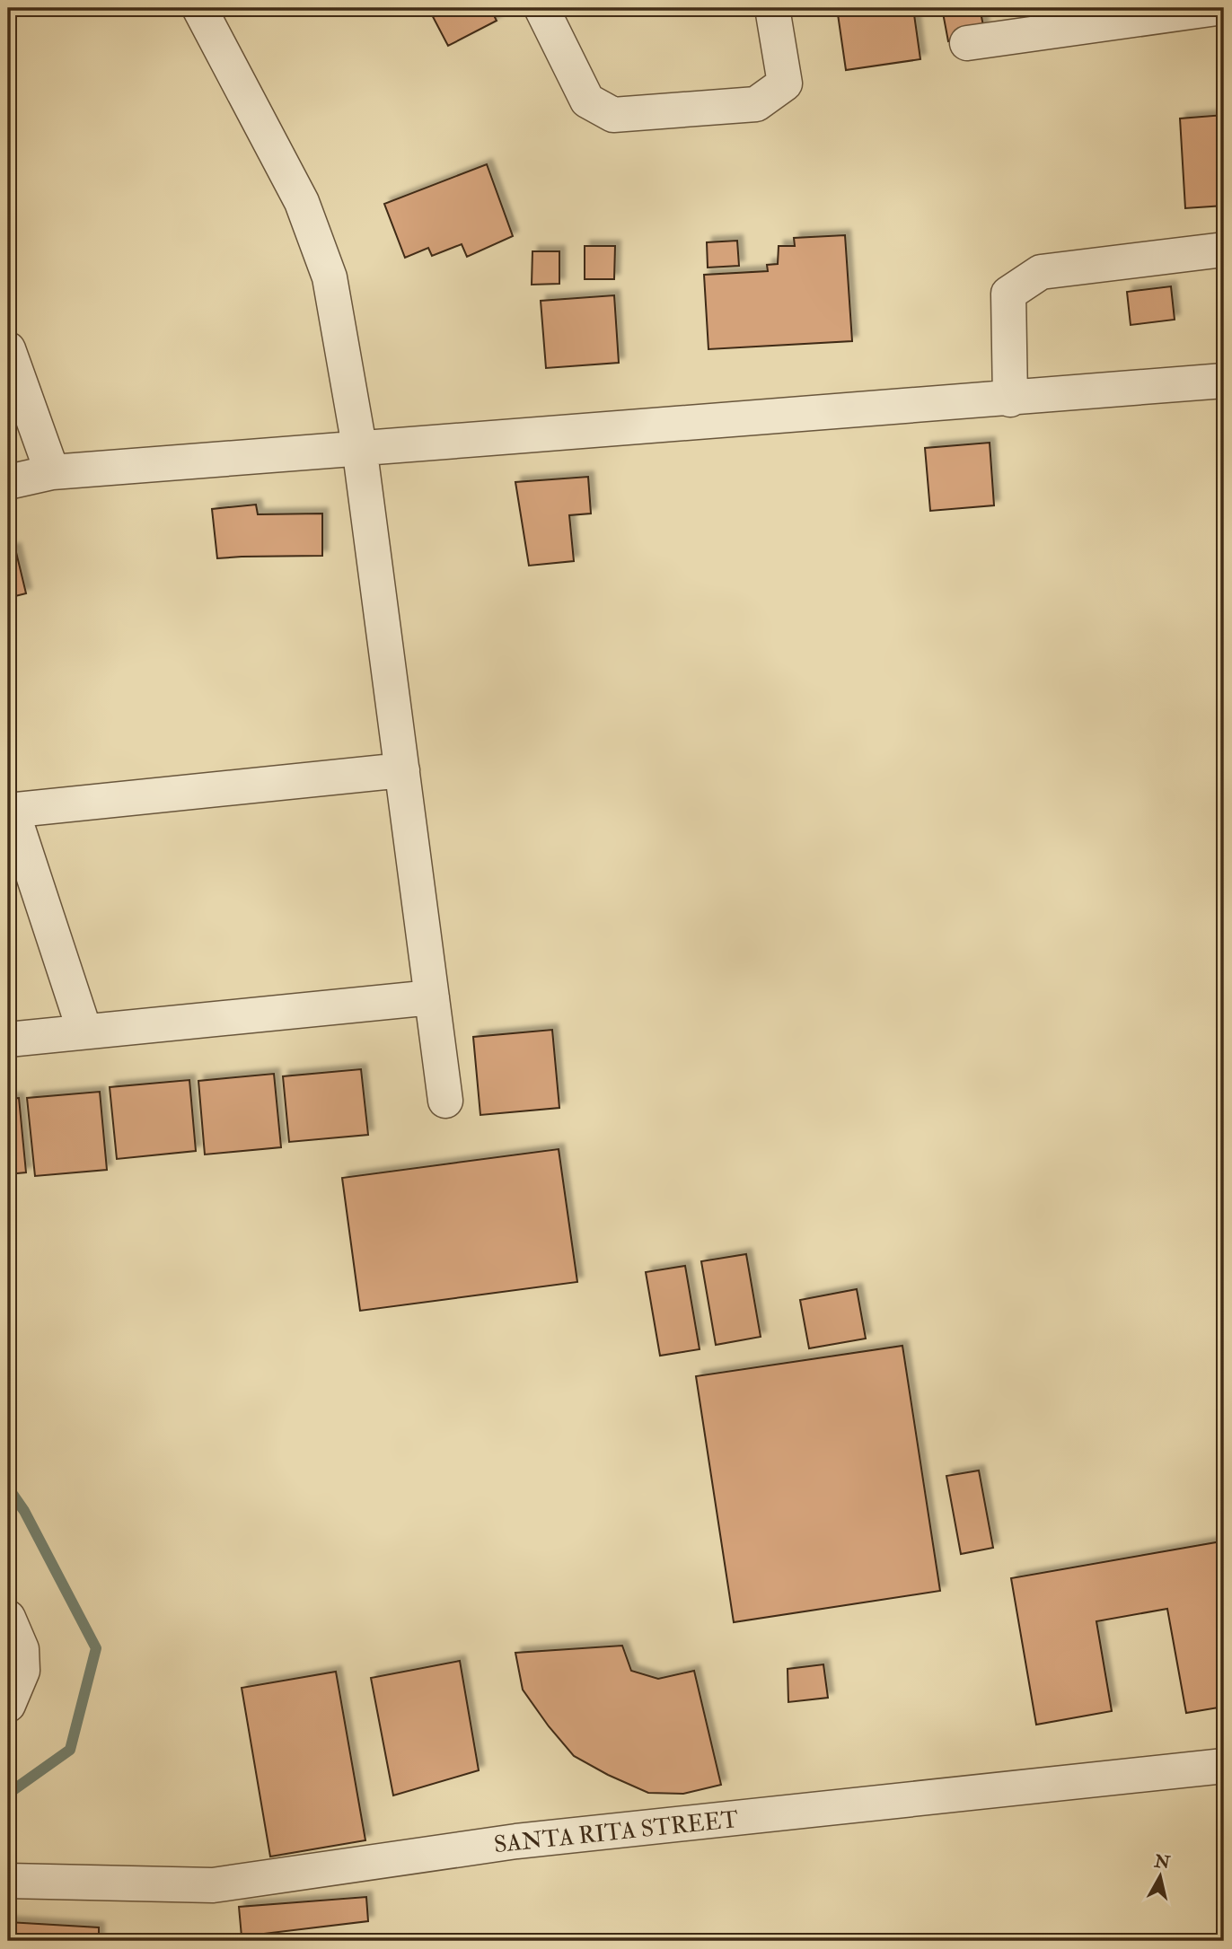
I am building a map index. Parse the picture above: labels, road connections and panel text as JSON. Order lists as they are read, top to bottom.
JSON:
{
  "streets": {
    "street": ["SANTA RITA STREET"]
  },
  "north": "top"
}
